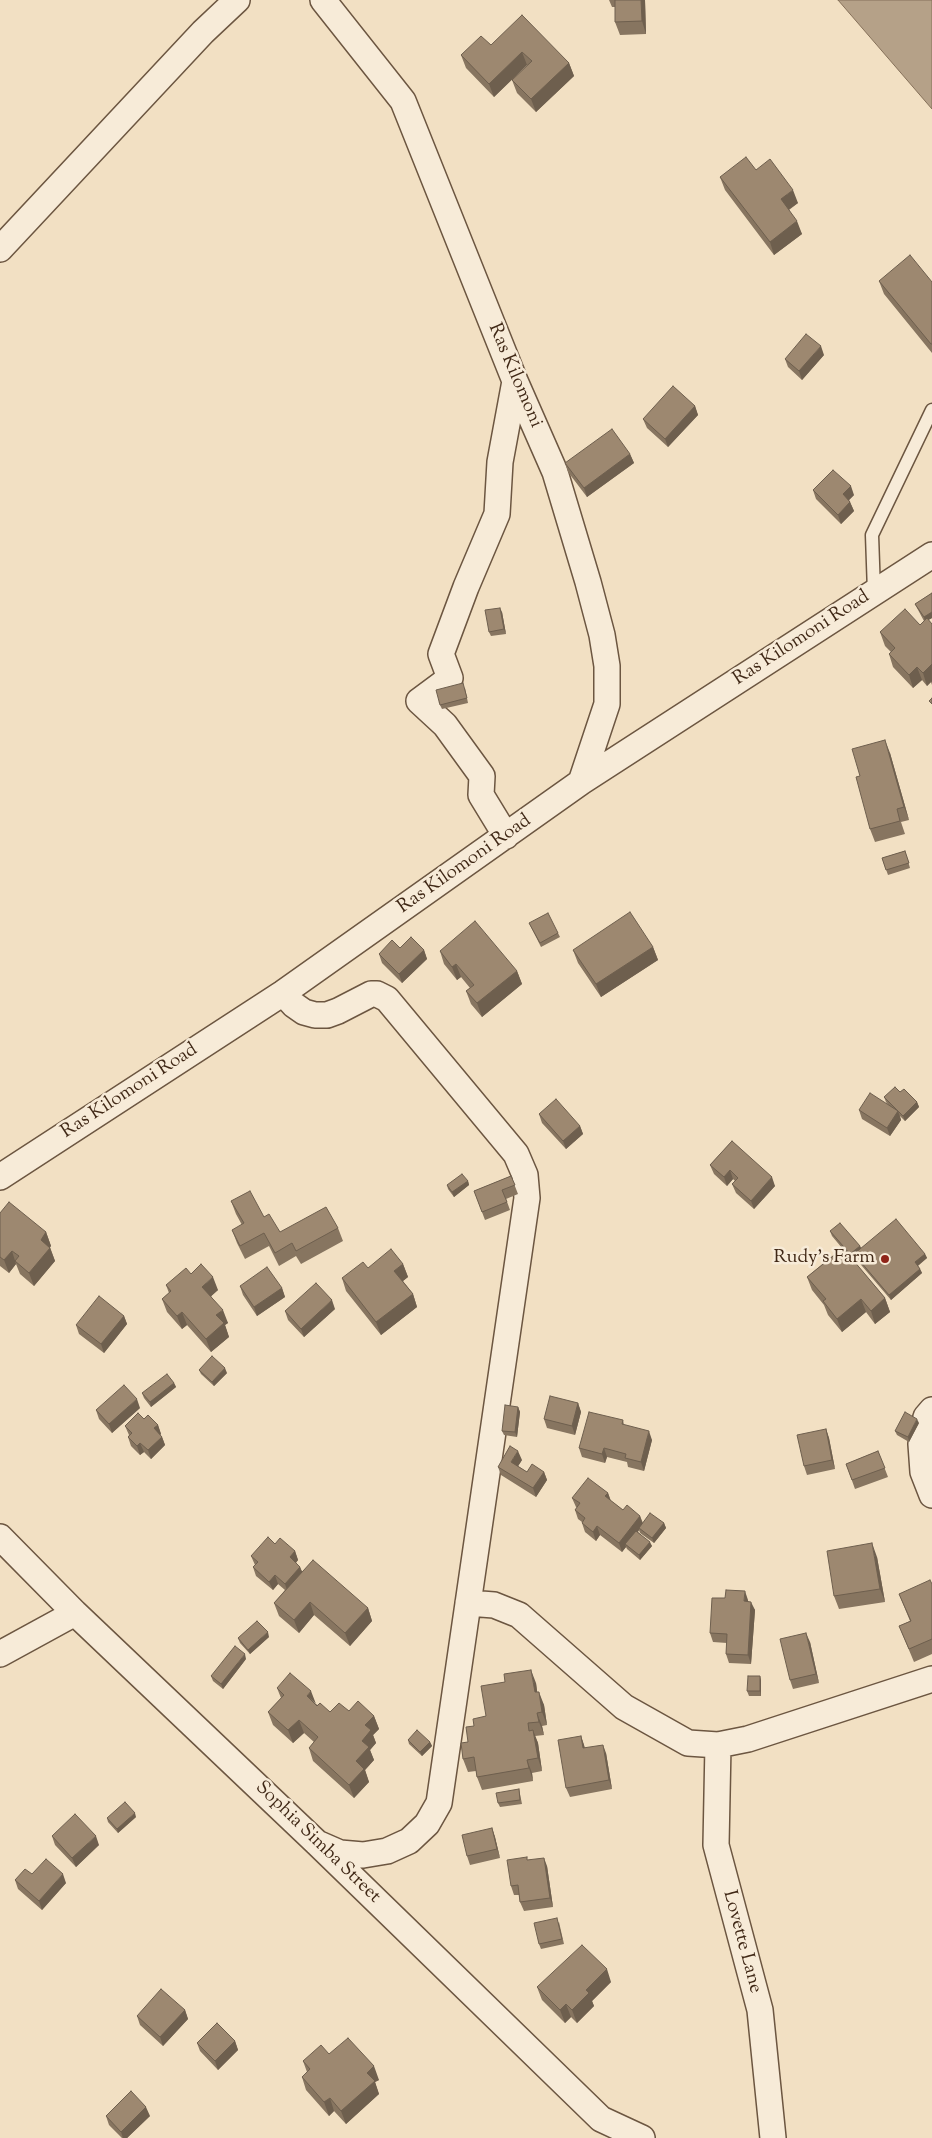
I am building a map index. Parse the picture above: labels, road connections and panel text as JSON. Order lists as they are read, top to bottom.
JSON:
{
  "streets": {
    "street": [
      "Ras Kilomoni",
      "Ras Kilomoni Road",
      "Sophia Simba Street",
      "Lovette Lane"
    ]
  },
  "crossings": [
    ["Ras Kilomoni", "Ras Kilomoni Road"]
  ],
  "places": ["Rudy's Farm"]
}
